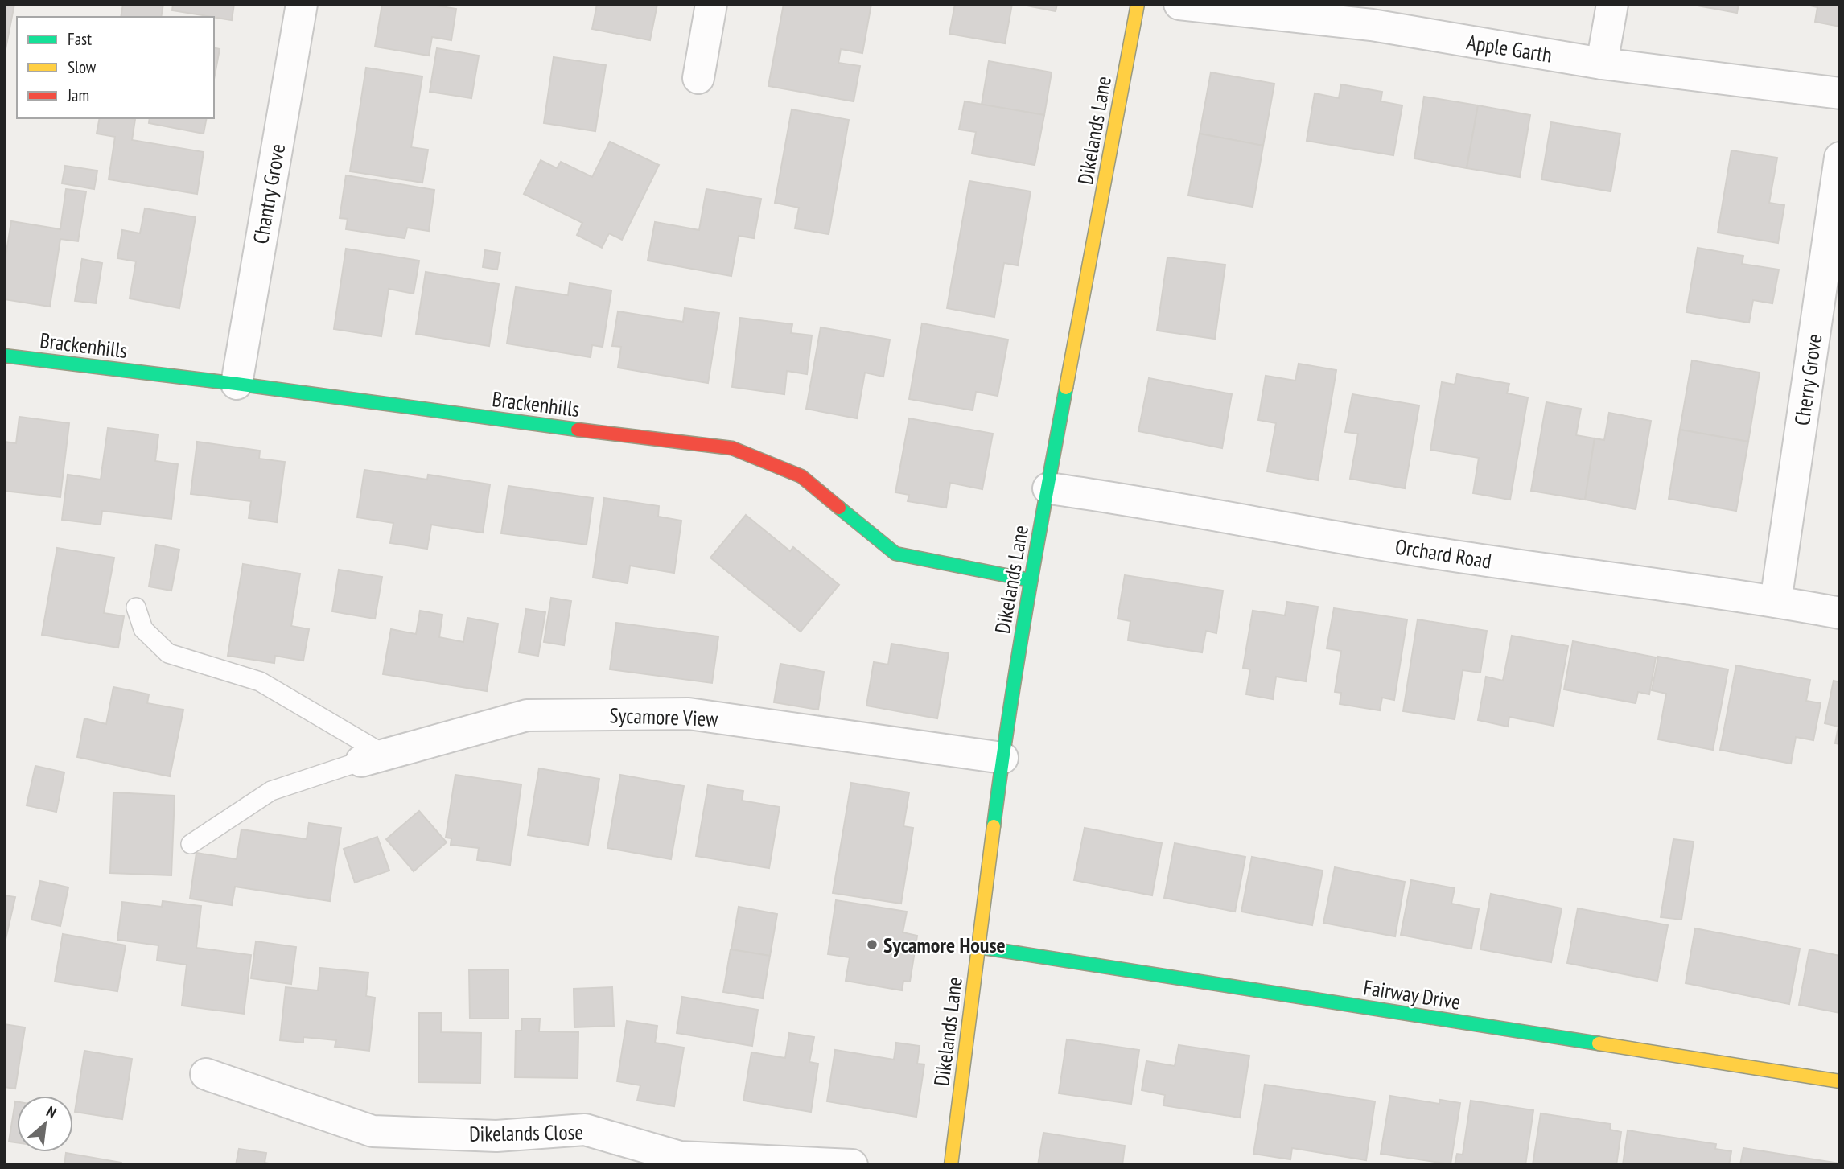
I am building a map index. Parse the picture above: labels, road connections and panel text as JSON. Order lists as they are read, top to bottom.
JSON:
{
  "streets": {
    "street": [
      "Apple Garth",
      "Dikelands Lane",
      "Chantry Grove",
      "Brackenhills",
      "Cherry Grove",
      "Orchard Road",
      "Sycamore View",
      "Fairway Drive",
      "Dikelands Close"
    ]
  },
  "crossings": [
    ["Dikelands Lane", "Brackenhills"],
    ["Dikelands Lane", "Orchard Road"],
    ["Dikelands Lane", "Sycamore View"],
    ["Dikelands Lane", "Fairway Drive"],
    ["Chantry Grove", "Brackenhills"],
    ["Cherry Grove", "Orchard Road"]
  ],
  "places": ["Sycamore House"],
  "legend": ["Fast", "Slow", "Jam"],
  "north": "top right"
}
